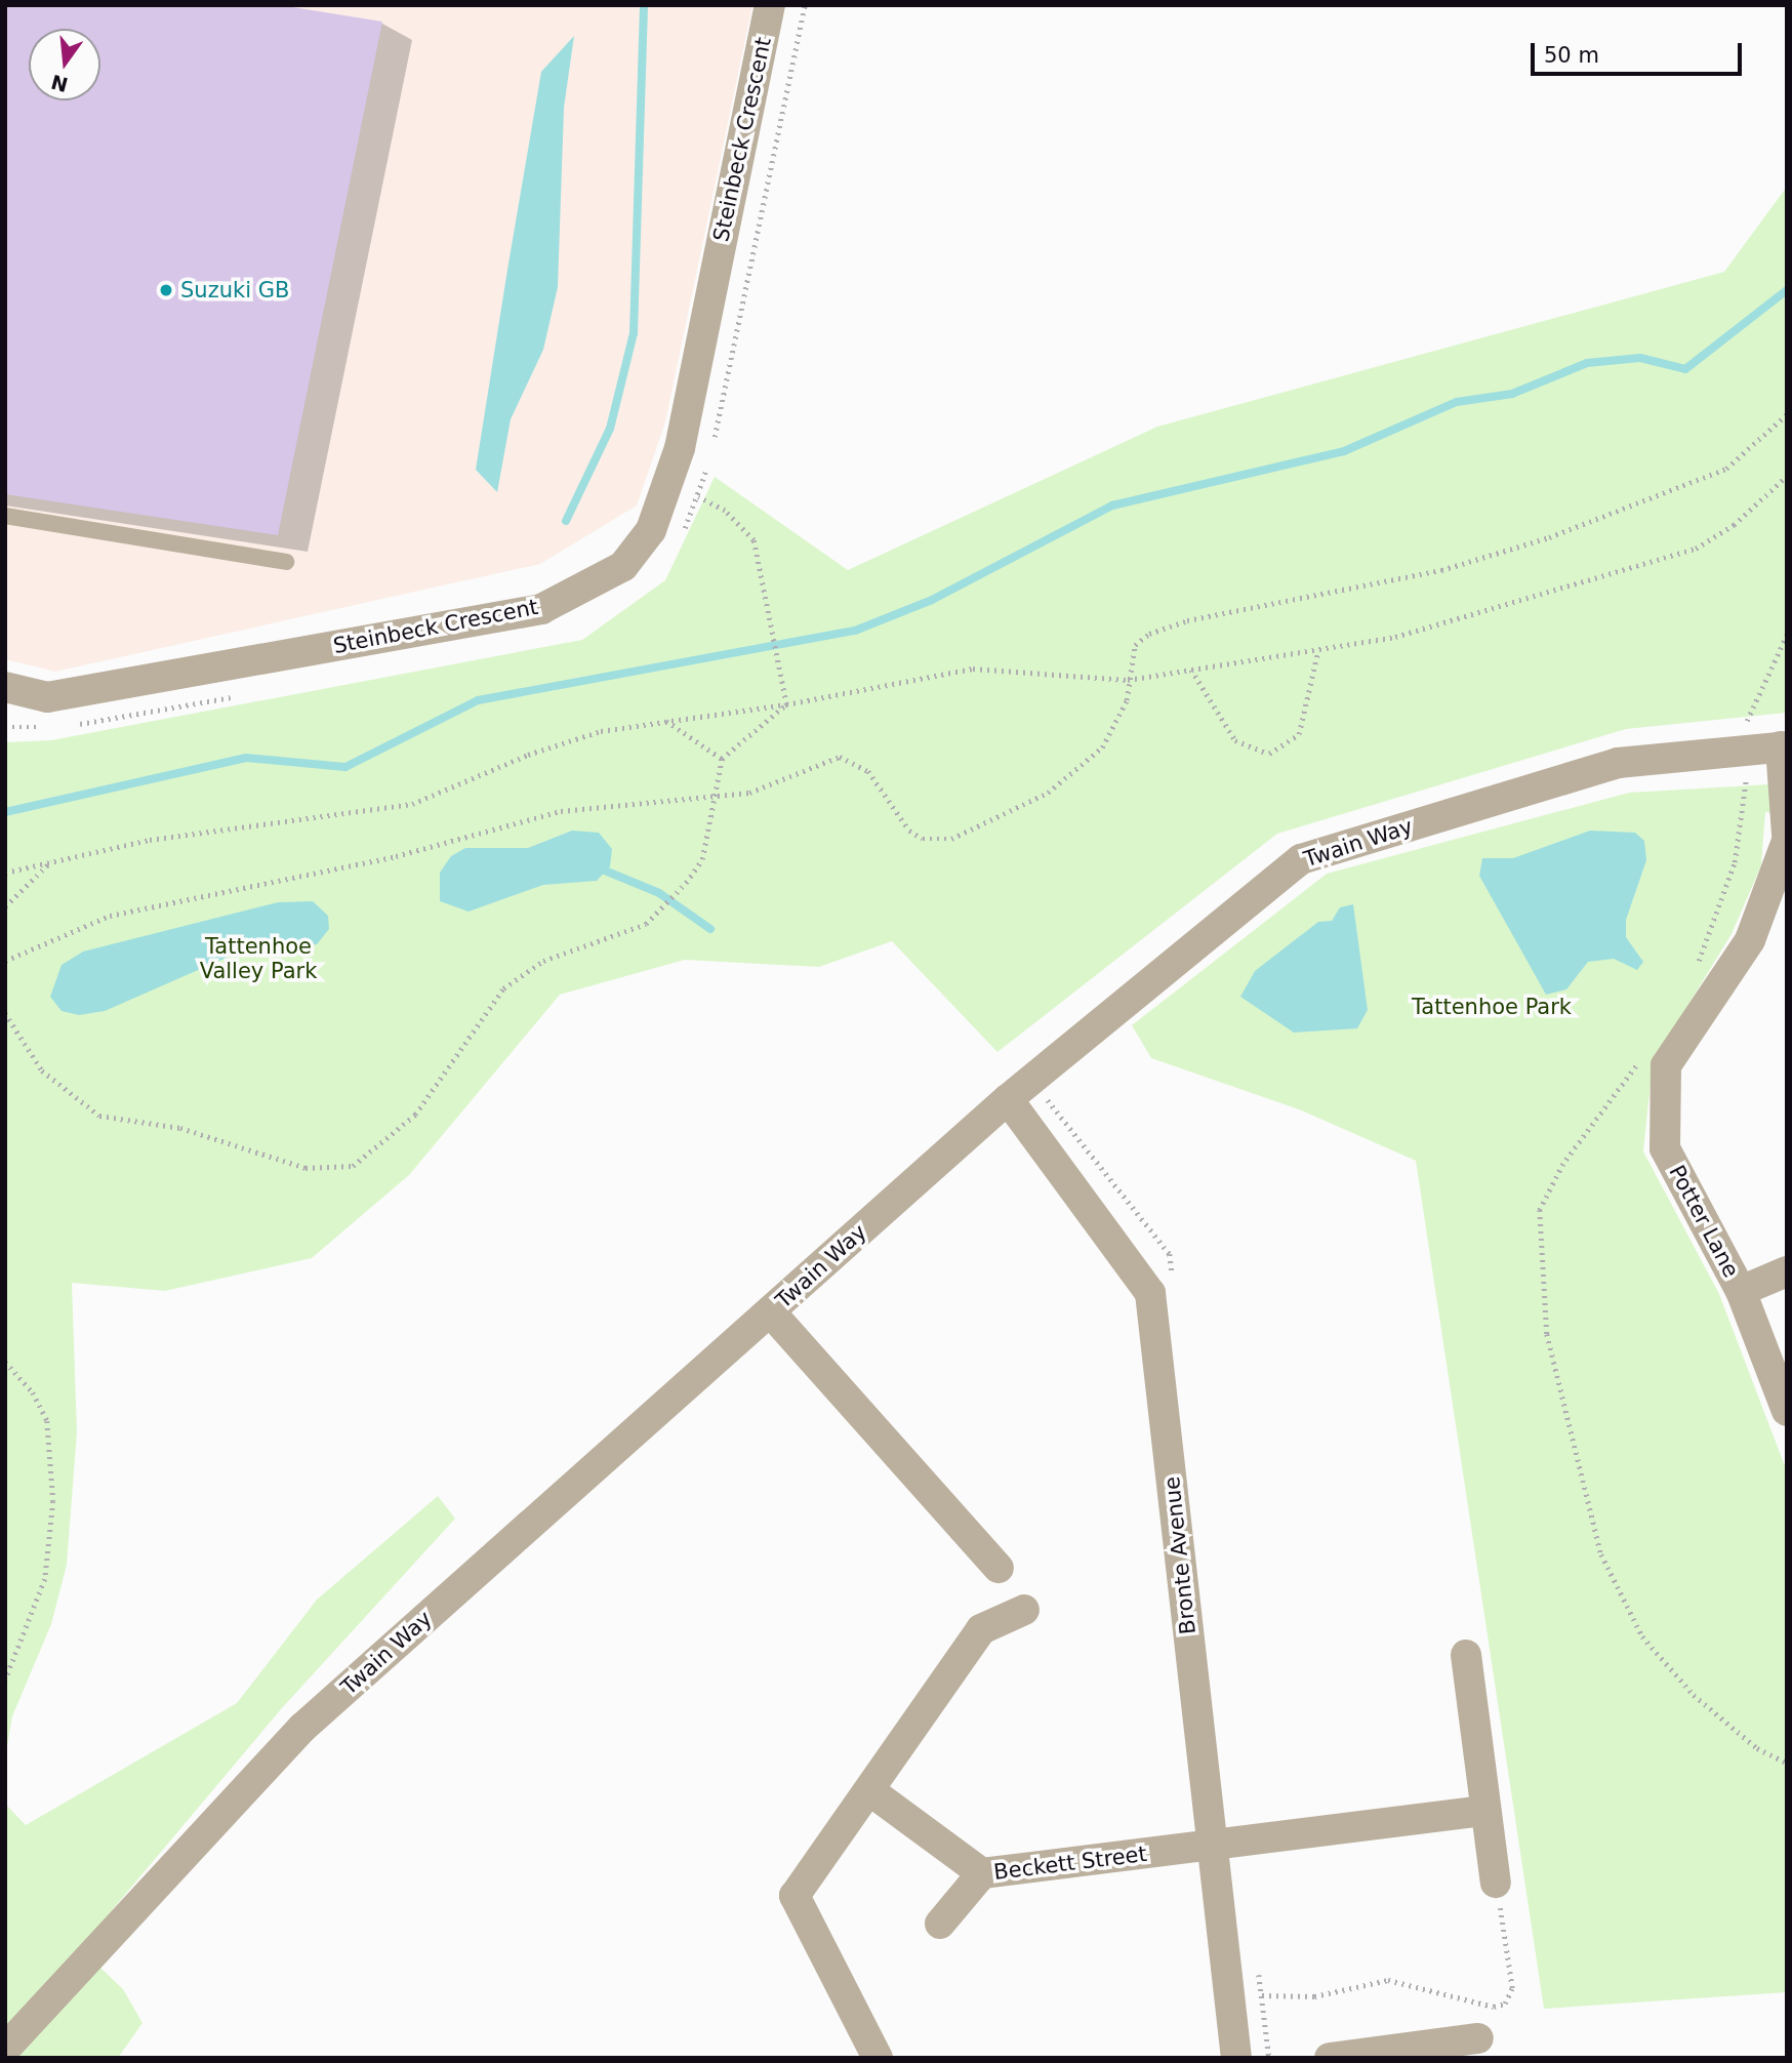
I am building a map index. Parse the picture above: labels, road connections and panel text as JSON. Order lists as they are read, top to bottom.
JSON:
{
  "streets": {
    "street": [
      "Steinbeck Crescent",
      "Twain Way",
      "Potter Lane",
      "Bronte Avenue",
      "Beckett Street"
    ]
  },
  "crossings": [
    ["Twain Way", "Bronte Avenue"],
    ["Bronte Avenue", "Beckett Street"]
  ],
  "parks": ["Tattenhoe Valley Park", "Tattenhoe Park"],
  "places": ["Suzuki GB"],
  "scale_bar": "50 m",
  "north": "bottom"
}
